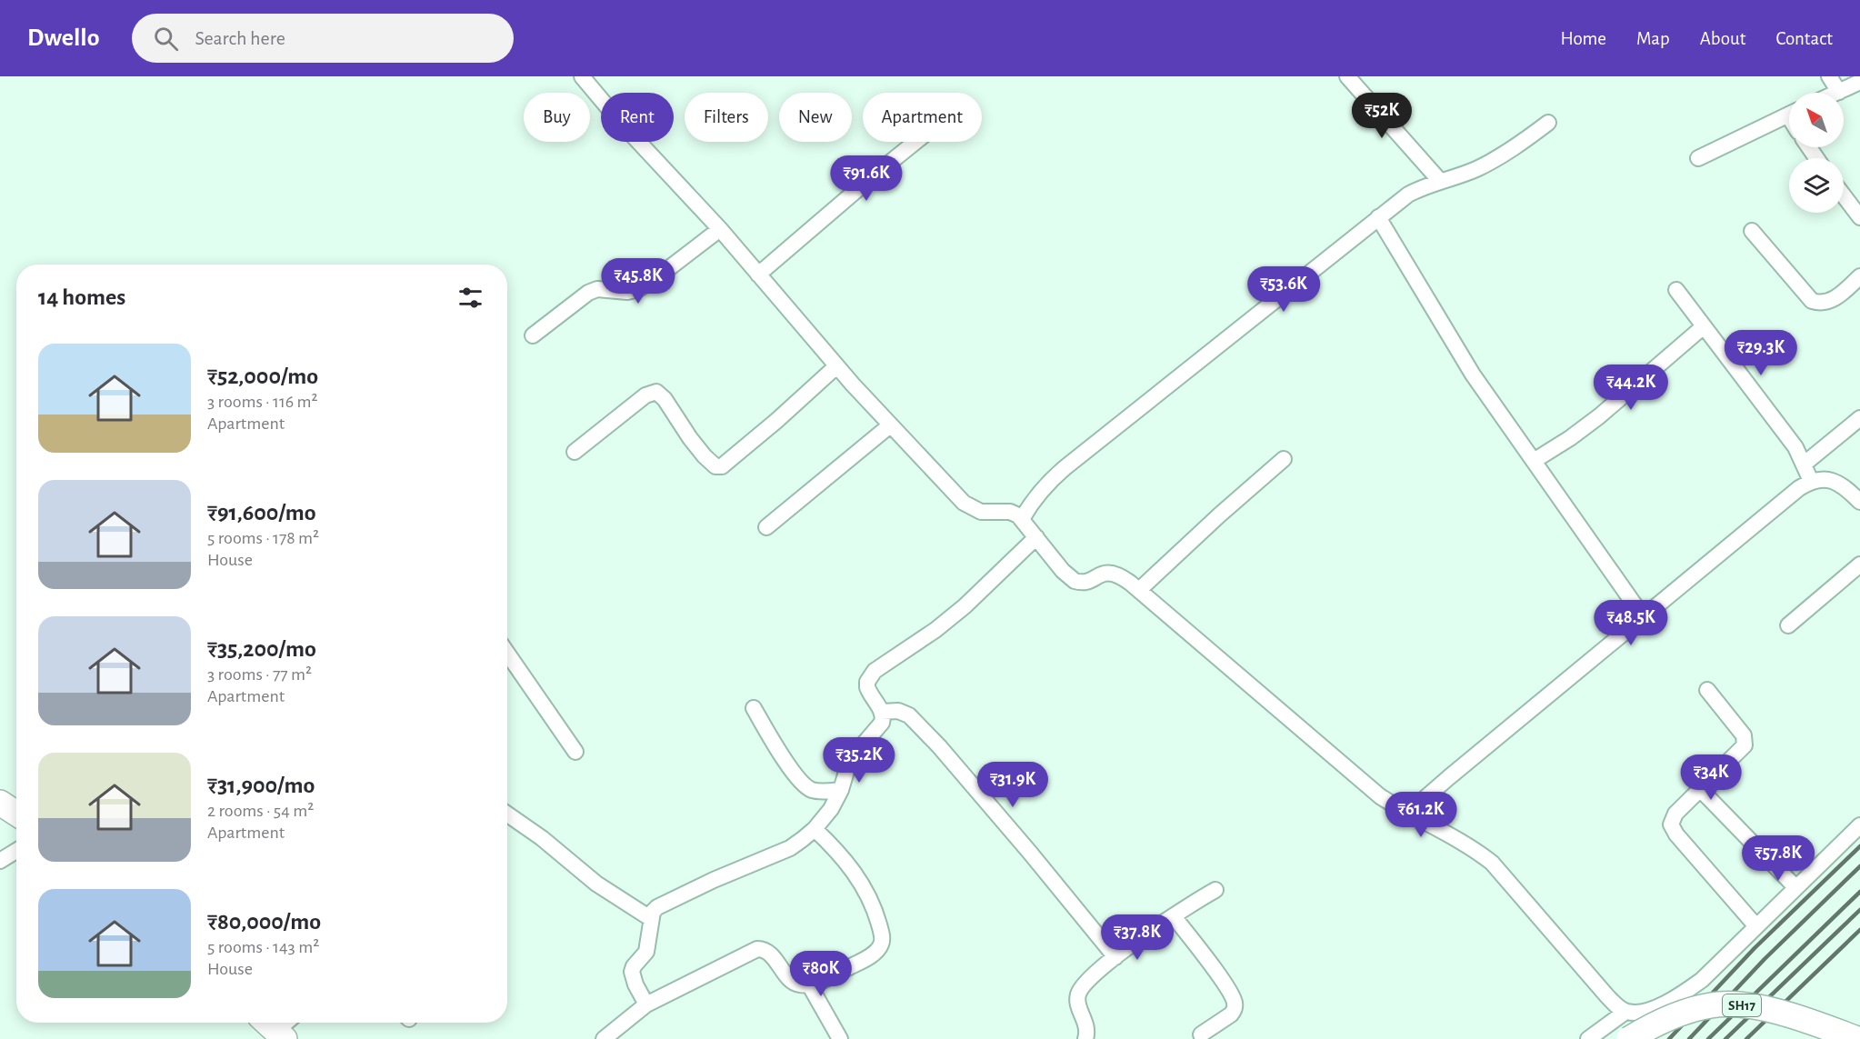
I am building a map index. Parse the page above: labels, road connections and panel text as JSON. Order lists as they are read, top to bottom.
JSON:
{
  "streets": {
    "main road": ["SH17"]
  },
  "north": "top left",
  "page": {
    "header": "Dwello",
    "search": "Search here",
    "nav": [
      "Home",
      "Map",
      "About",
      "Contact"
    ],
    "price": [
      "₹52K",
      "₹91.6K",
      "₹45.8K",
      "₹53.6K",
      "₹29.3K",
      "₹44.2K",
      "₹48.5K",
      "₹35.2K",
      "₹34K",
      "₹31.9K",
      "₹61.2K",
      "₹57.8K",
      "₹37.8K",
      "₹80K"
    ],
    "chip": [
      "Buy",
      "Rent",
      "Filters",
      "New",
      "Apartment"
    ],
    "heading": "14 homes",
    "list": [
      {
        "name": "₹52,000/mo",
        "note": "3 rooms · 116 m² · Apartment"
      },
      {
        "name": "₹91,600/mo",
        "note": "5 rooms · 178 m² · House"
      },
      {
        "name": "₹35,200/mo",
        "note": "3 rooms · 77 m² · Apartment"
      },
      {
        "name": "₹31,900/mo",
        "note": "2 rooms · 54 m² · Apartment"
      },
      {
        "name": "₹80,000/mo",
        "note": "5 rooms · 143 m² · House"
      }
    ]
  }
}
